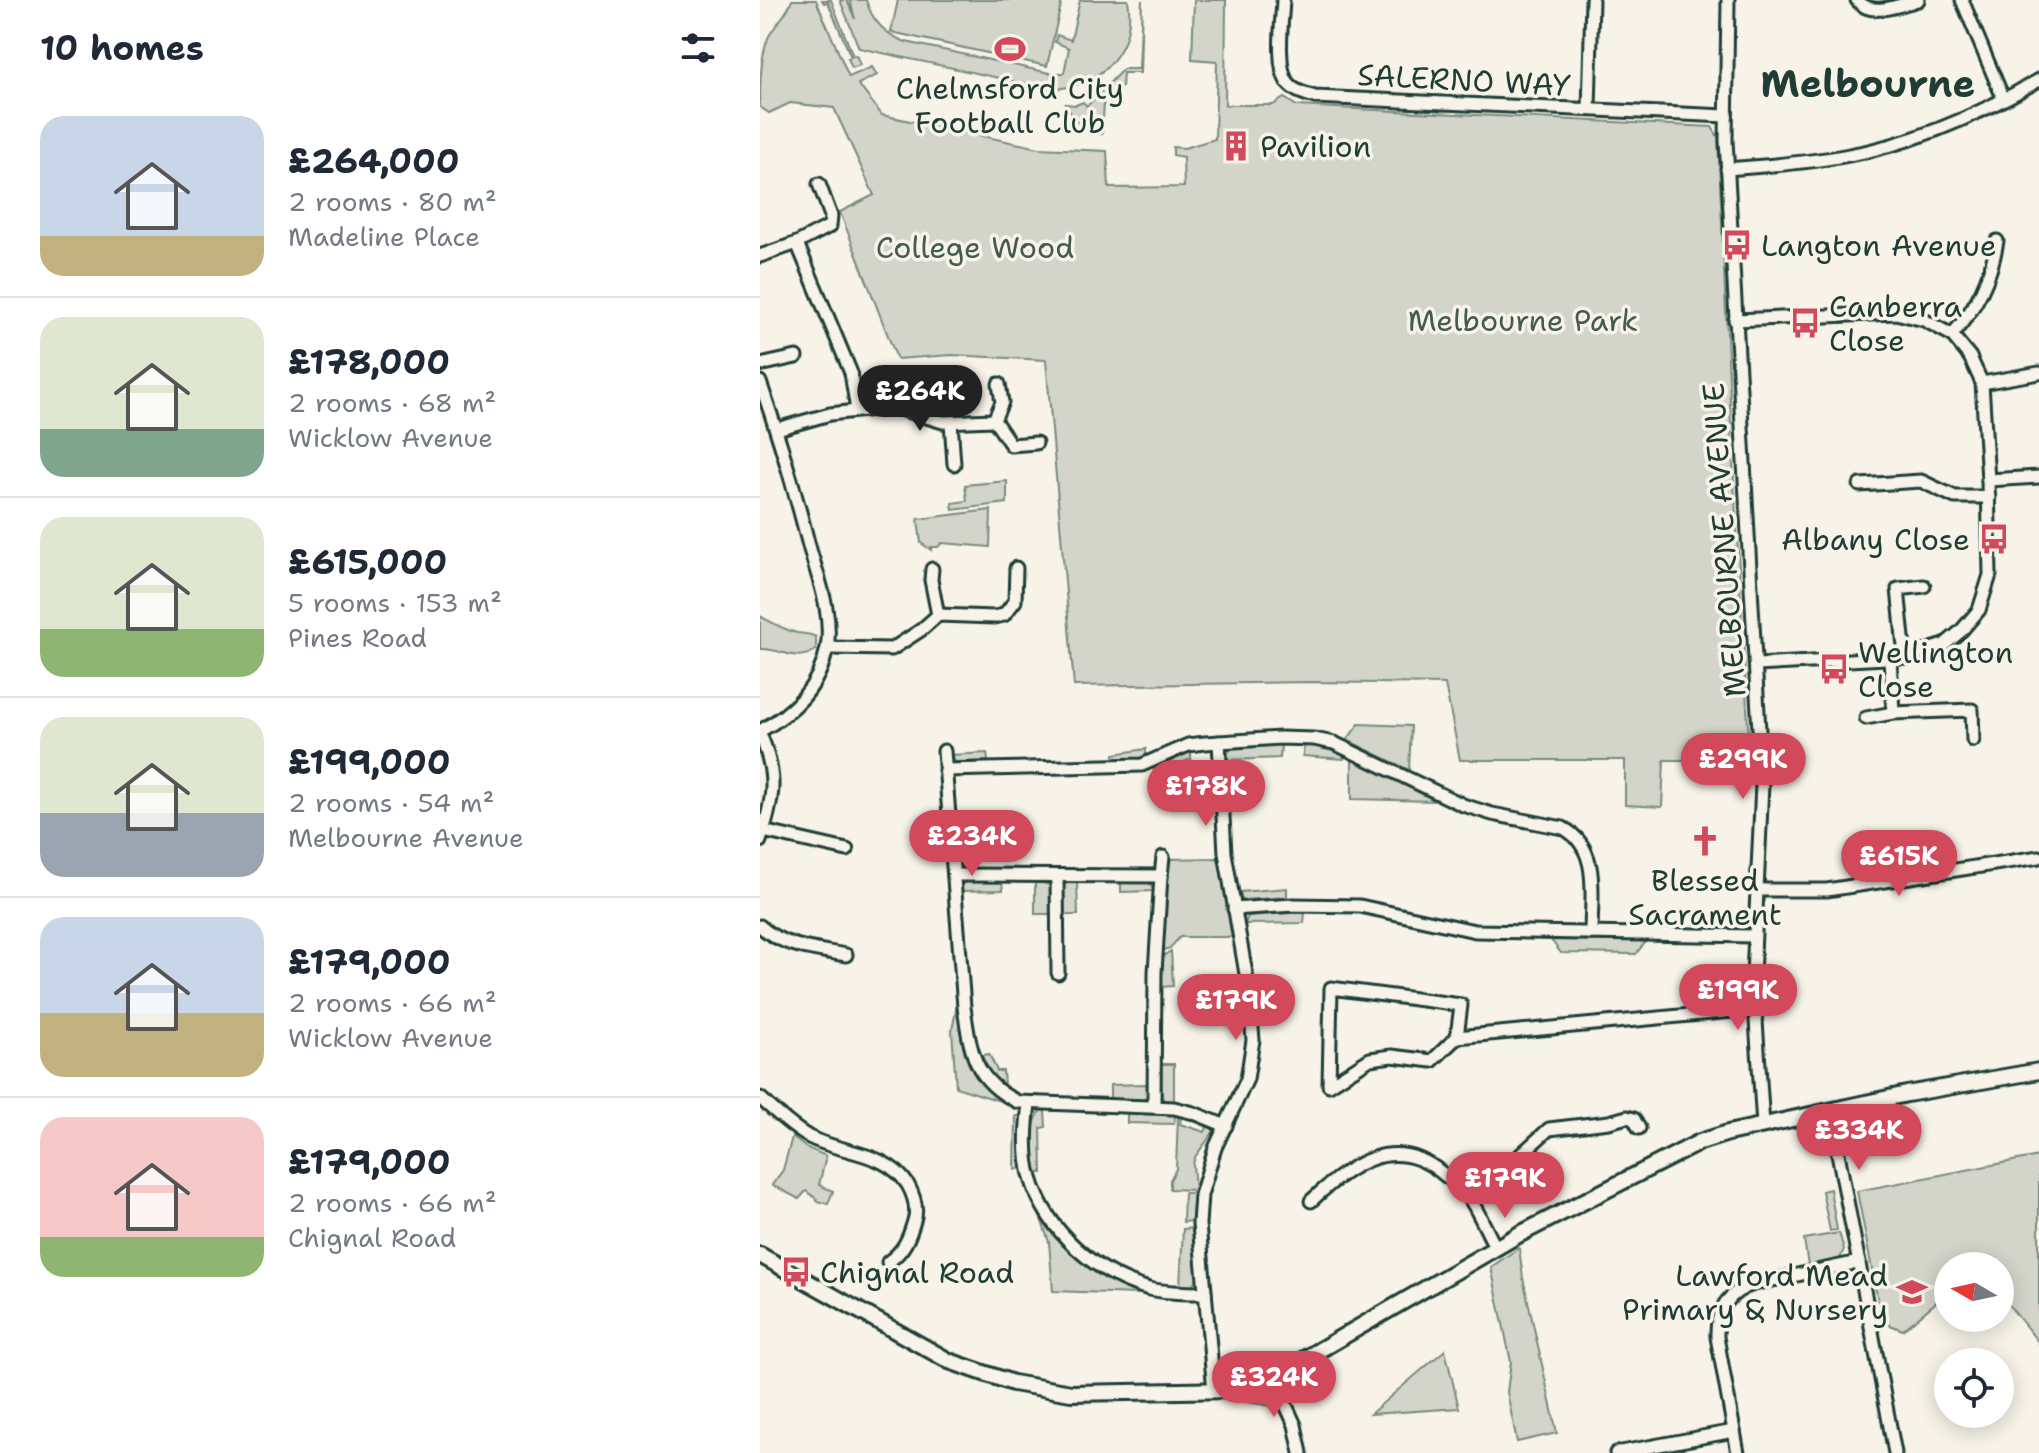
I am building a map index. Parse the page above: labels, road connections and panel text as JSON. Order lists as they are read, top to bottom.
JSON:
{
  "streets": {
    "street": ["SALERNO WAY", "MELBOURNE AVENUE"]
  },
  "crossings": [
    ["SALERNO WAY", "MELBOURNE AVENUE"]
  ],
  "districts": ["Melbourne"],
  "parks": ["College Wood", "Melbourne Park"],
  "places": {
    "sports": ["Chelmsford City Football Club"],
    "building": ["Pavilion"],
    "bus stop": [
      "Langton Avenue",
      "Canberra Close",
      "Albany Close",
      "Wellington Close",
      "Chignal Road"
    ],
    "church": ["Blessed Sacrament"],
    "school or university": ["Lawford Mead Primary & Nursery"]
  },
  "north": "left",
  "page": {
    "heading": "10 homes",
    "list": [
      {
        "name": "£264,000",
        "note": "2 rooms · 80 m² · Madeline Place"
      },
      {
        "name": "£178,000",
        "note": "2 rooms · 68 m² · Wicklow Avenue"
      },
      {
        "name": "£615,000",
        "note": "5 rooms · 153 m² · Pines Road"
      },
      {
        "name": "£199,000",
        "note": "2 rooms · 54 m² · Melbourne Avenue"
      },
      {
        "name": "£179,000",
        "note": "2 rooms · 66 m² · Wicklow Avenue"
      },
      {
        "name": "£179,000",
        "note": "2 rooms · 66 m² · Chignal Road"
      }
    ],
    "price": [
      "£264K",
      "£299K",
      "£178K",
      "£234K",
      "£615K",
      "£199K",
      "£179K",
      "£334K",
      "£179K",
      "£324K"
    ]
  }
}
